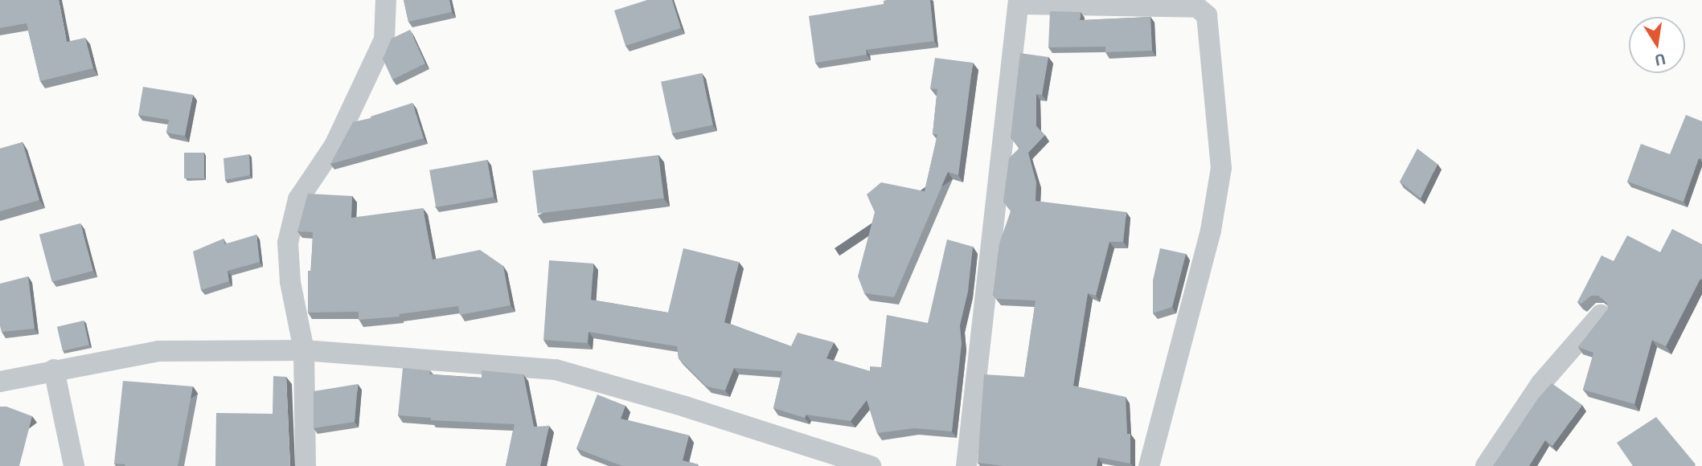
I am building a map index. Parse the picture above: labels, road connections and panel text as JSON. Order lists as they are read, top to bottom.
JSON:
{
  "north": "bottom"
}
